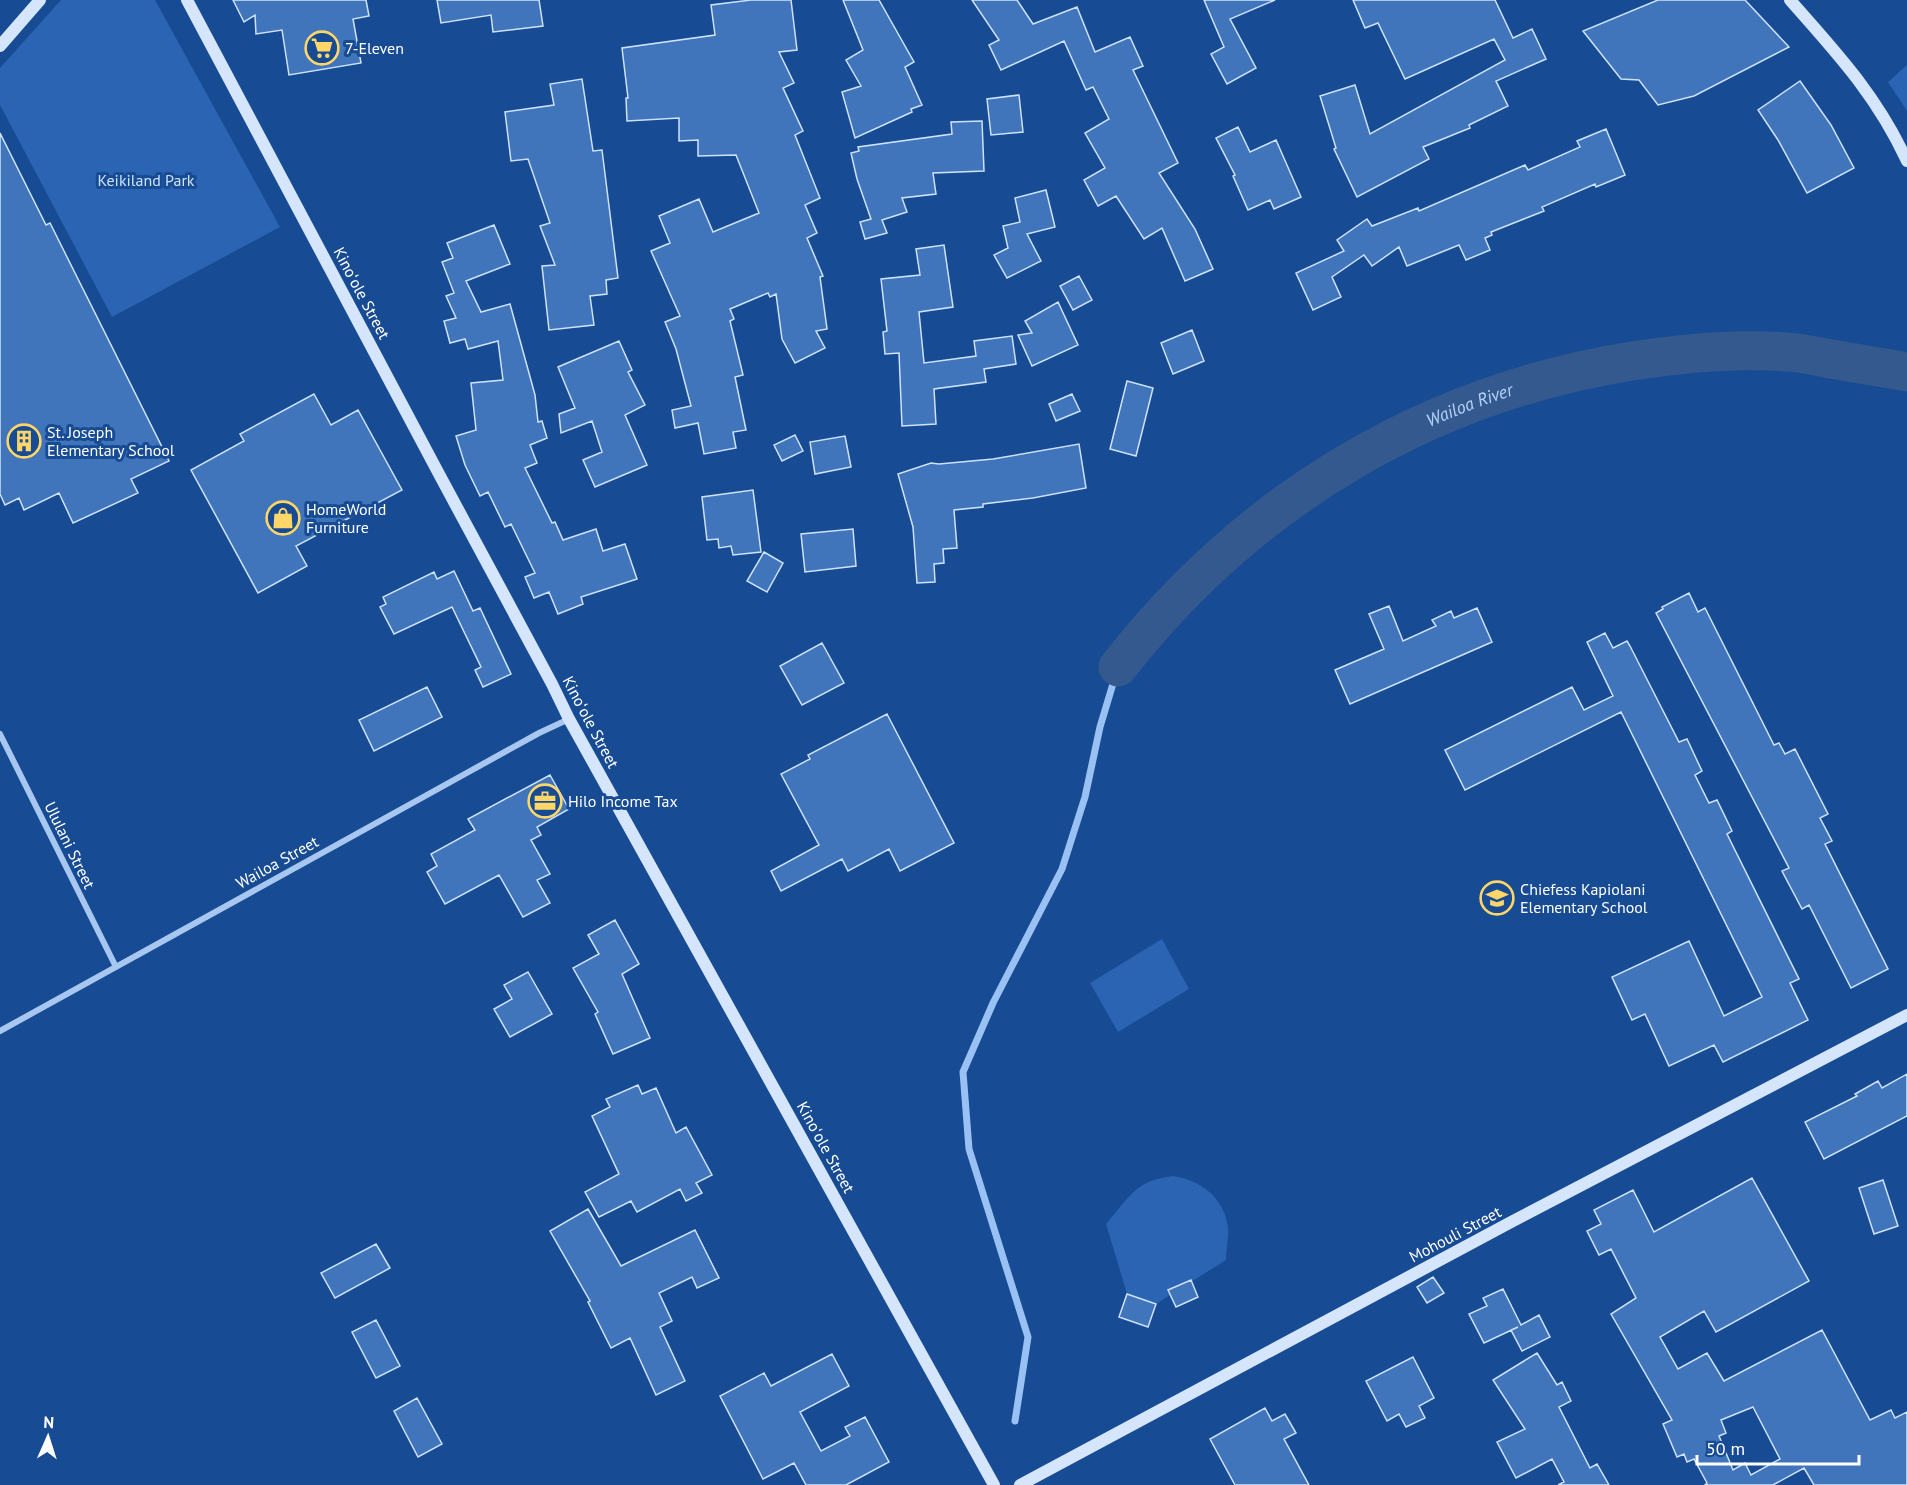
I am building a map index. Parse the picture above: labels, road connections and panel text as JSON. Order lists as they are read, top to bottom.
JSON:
{
  "streets": {
    "street": [
      "Kinoʻole Street",
      "Ululani Street",
      "Wailoa Street",
      "Mohouli Street"
    ]
  },
  "crossings": [
    ["Kinoʻole Street", "Wailoa Street"],
    ["Ululani Street", "Wailoa Street"]
  ],
  "water": ["Wailoa River"],
  "parks": ["Keikiland Park"],
  "places": {
    "supermarket": ["7-Eleven"],
    "building": ["St. Joseph Elementary School"],
    "shop": ["HomeWorld Furniture"],
    "office": ["Hilo Income Tax"],
    "school or university": ["Chiefess Kapiolani Elementary School"]
  },
  "scale_bar": "50 m",
  "north": "top"
}
